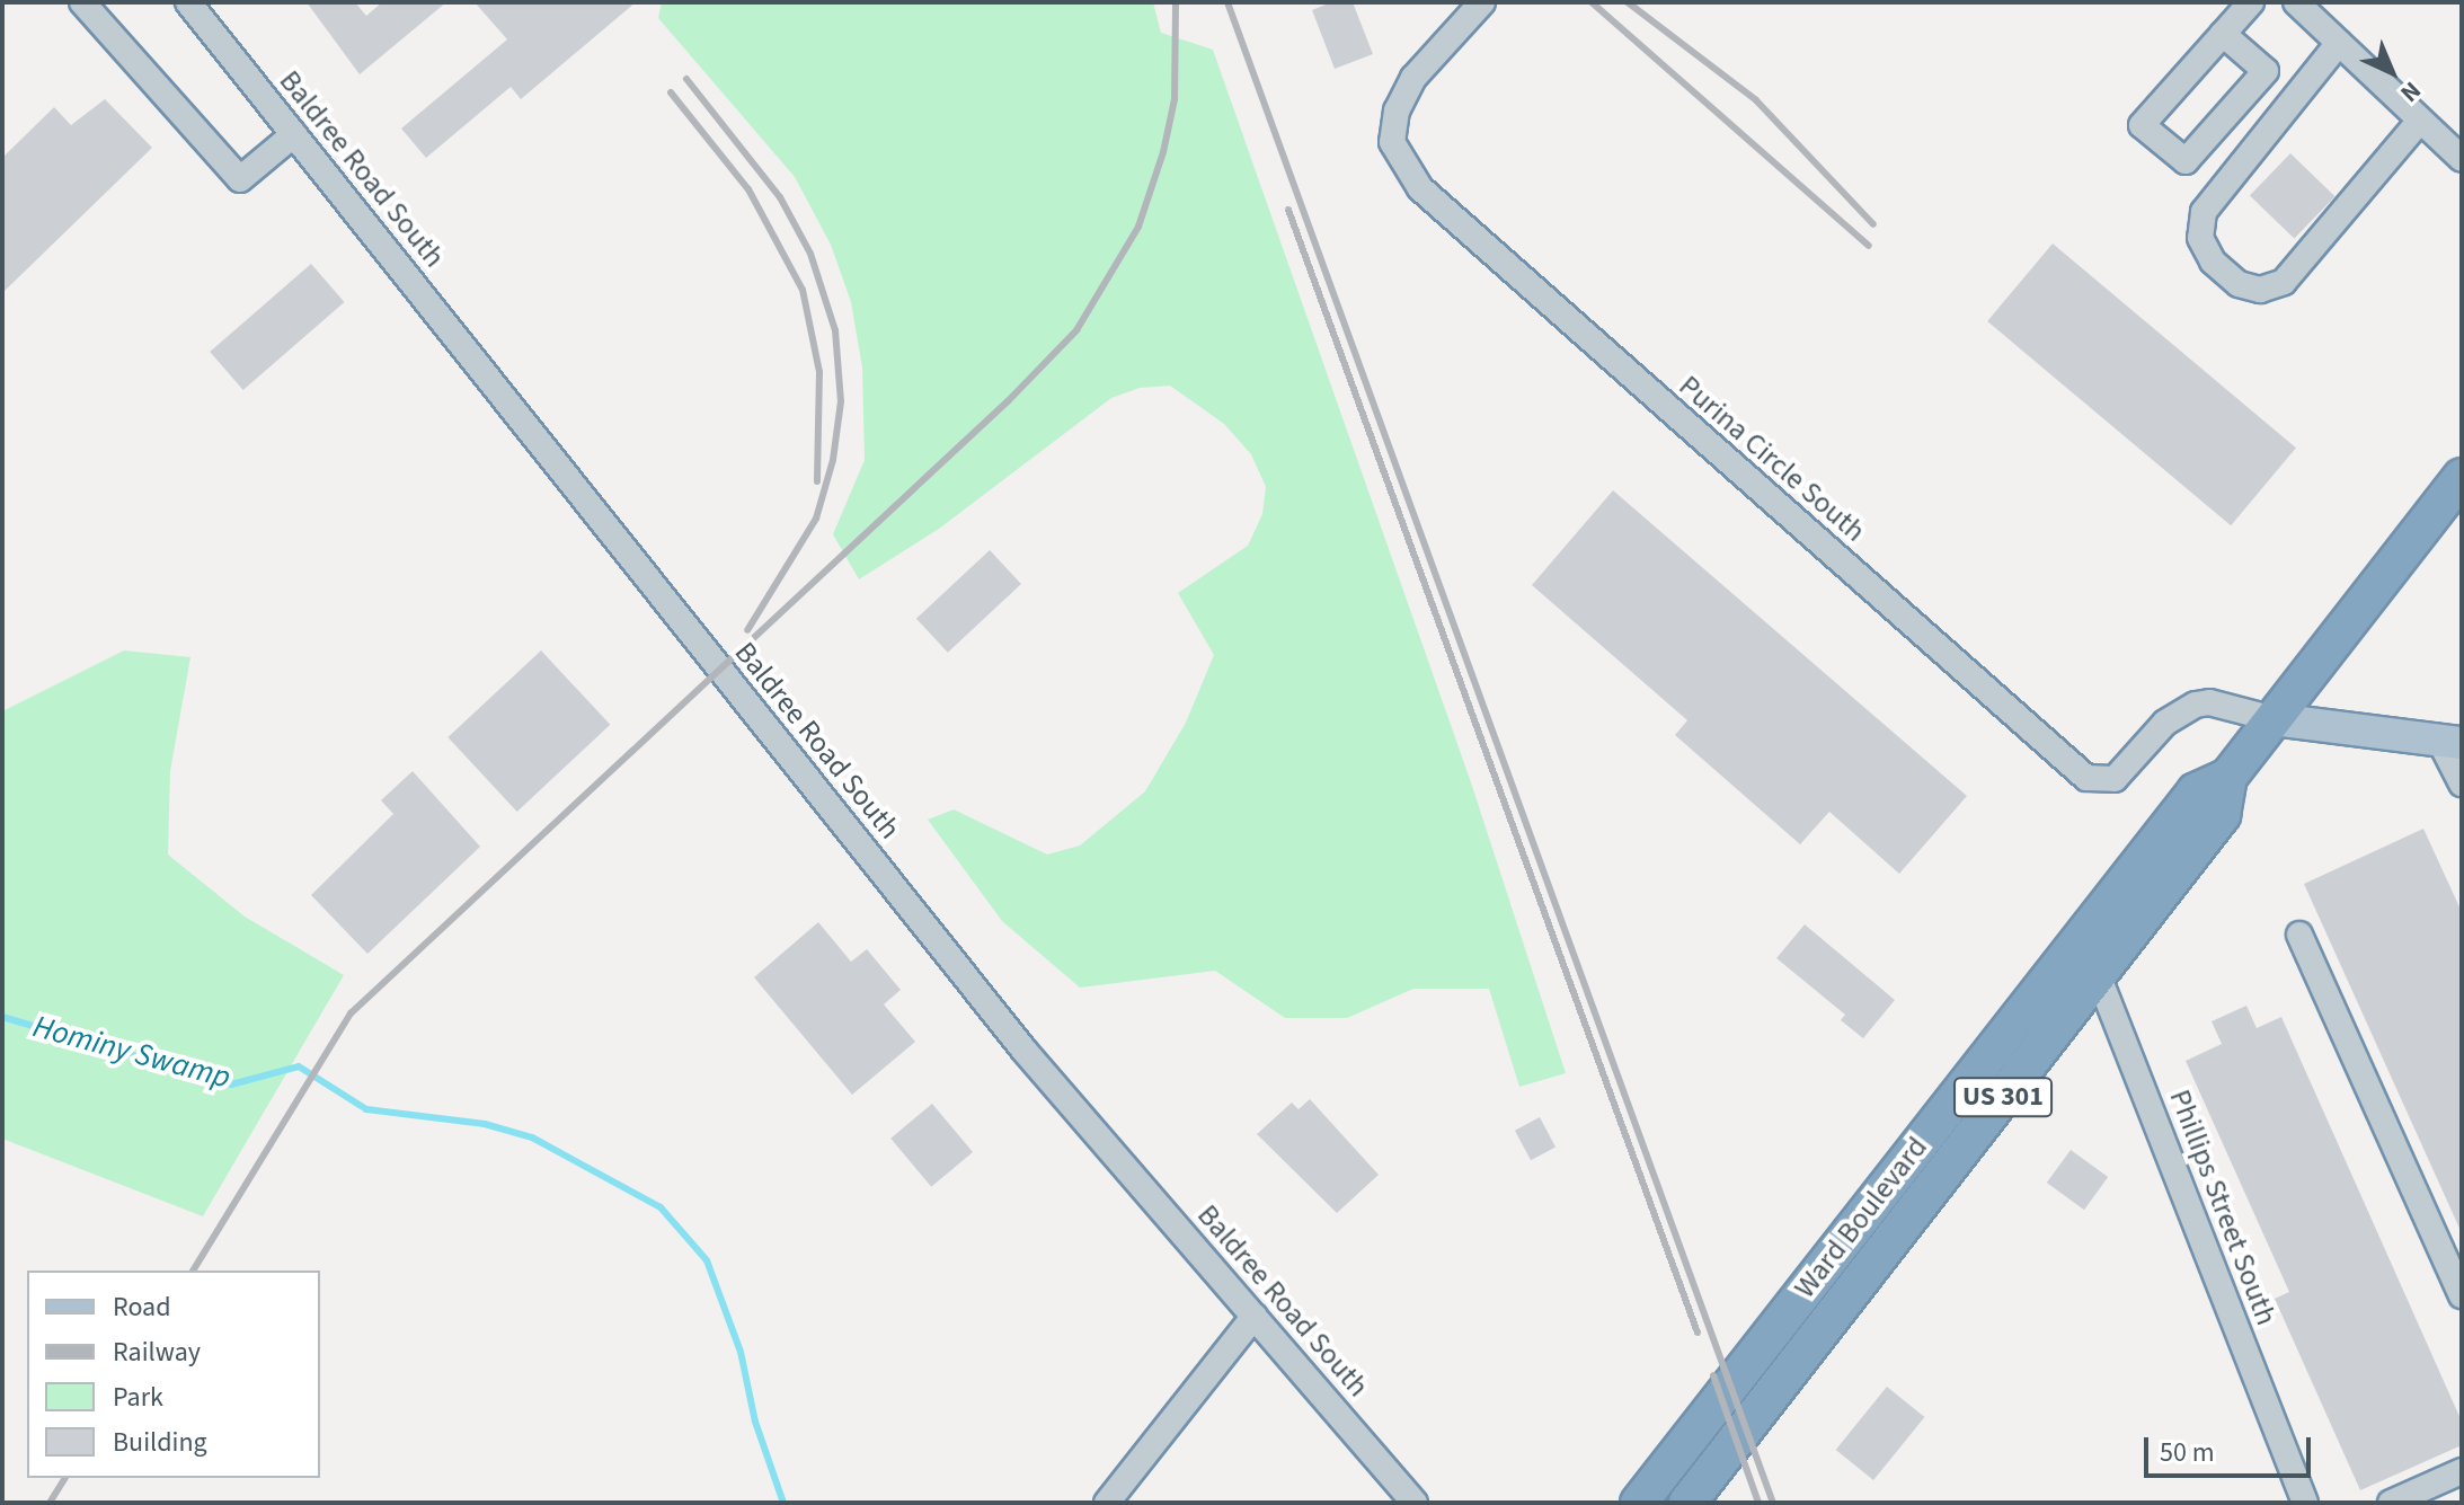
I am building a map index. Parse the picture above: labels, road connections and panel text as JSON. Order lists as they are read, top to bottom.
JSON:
{
  "streets": {
    "highway": ["US 301", "Ward Boulevard"],
    "street": ["Baldree Road South", "Purina Circle South", "Phillips Street South"]
  },
  "crossings": [
    ["Purina Circle South", "Ward Boulevard"],
    ["Phillips Street South", "Ward Boulevard"]
  ],
  "water": ["Hominy Swamp"],
  "legend": [
    "Road",
    "Railway",
    "Park",
    "Building"
  ],
  "scale_bar": "50 m",
  "north": "bottom right"
}
